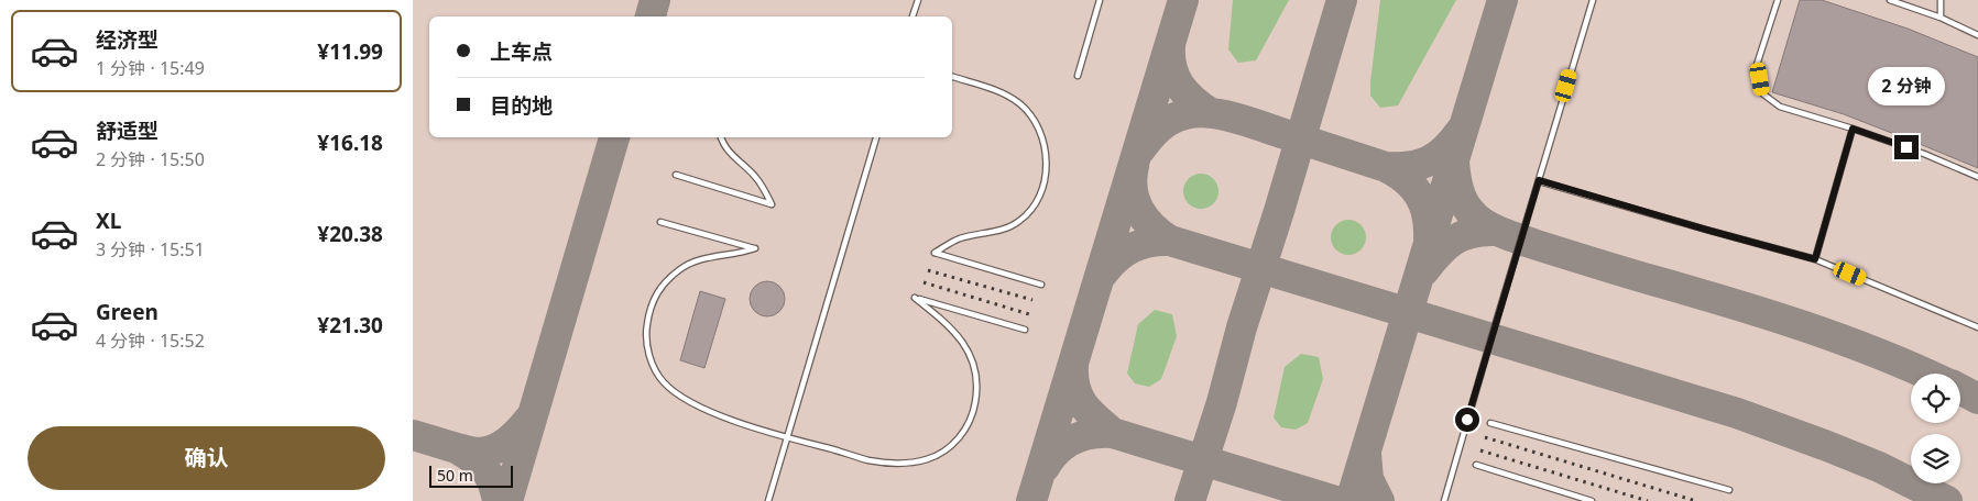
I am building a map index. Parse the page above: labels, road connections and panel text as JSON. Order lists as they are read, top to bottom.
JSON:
{
  "scale_bar": "50 m",
  "page": {
    "list": [
      {
        "name": "经济型",
        "note": "1 分钟 · 15:49",
        "value": "¥11.99"
      },
      {
        "name": "舒适型",
        "note": "2 分钟 · 15:50",
        "value": "¥16.18"
      },
      {
        "name": "XL",
        "note": "3 分钟 · 15:51",
        "value": "¥20.38"
      },
      {
        "name": "Green",
        "note": "4 分钟 · 15:52",
        "value": "¥21.30"
      }
    ],
    "banner": ["上车点", "目的地"],
    "bubble": "2 分钟",
    "buttons": "确认",
    "scale": "50 m"
  }
}
